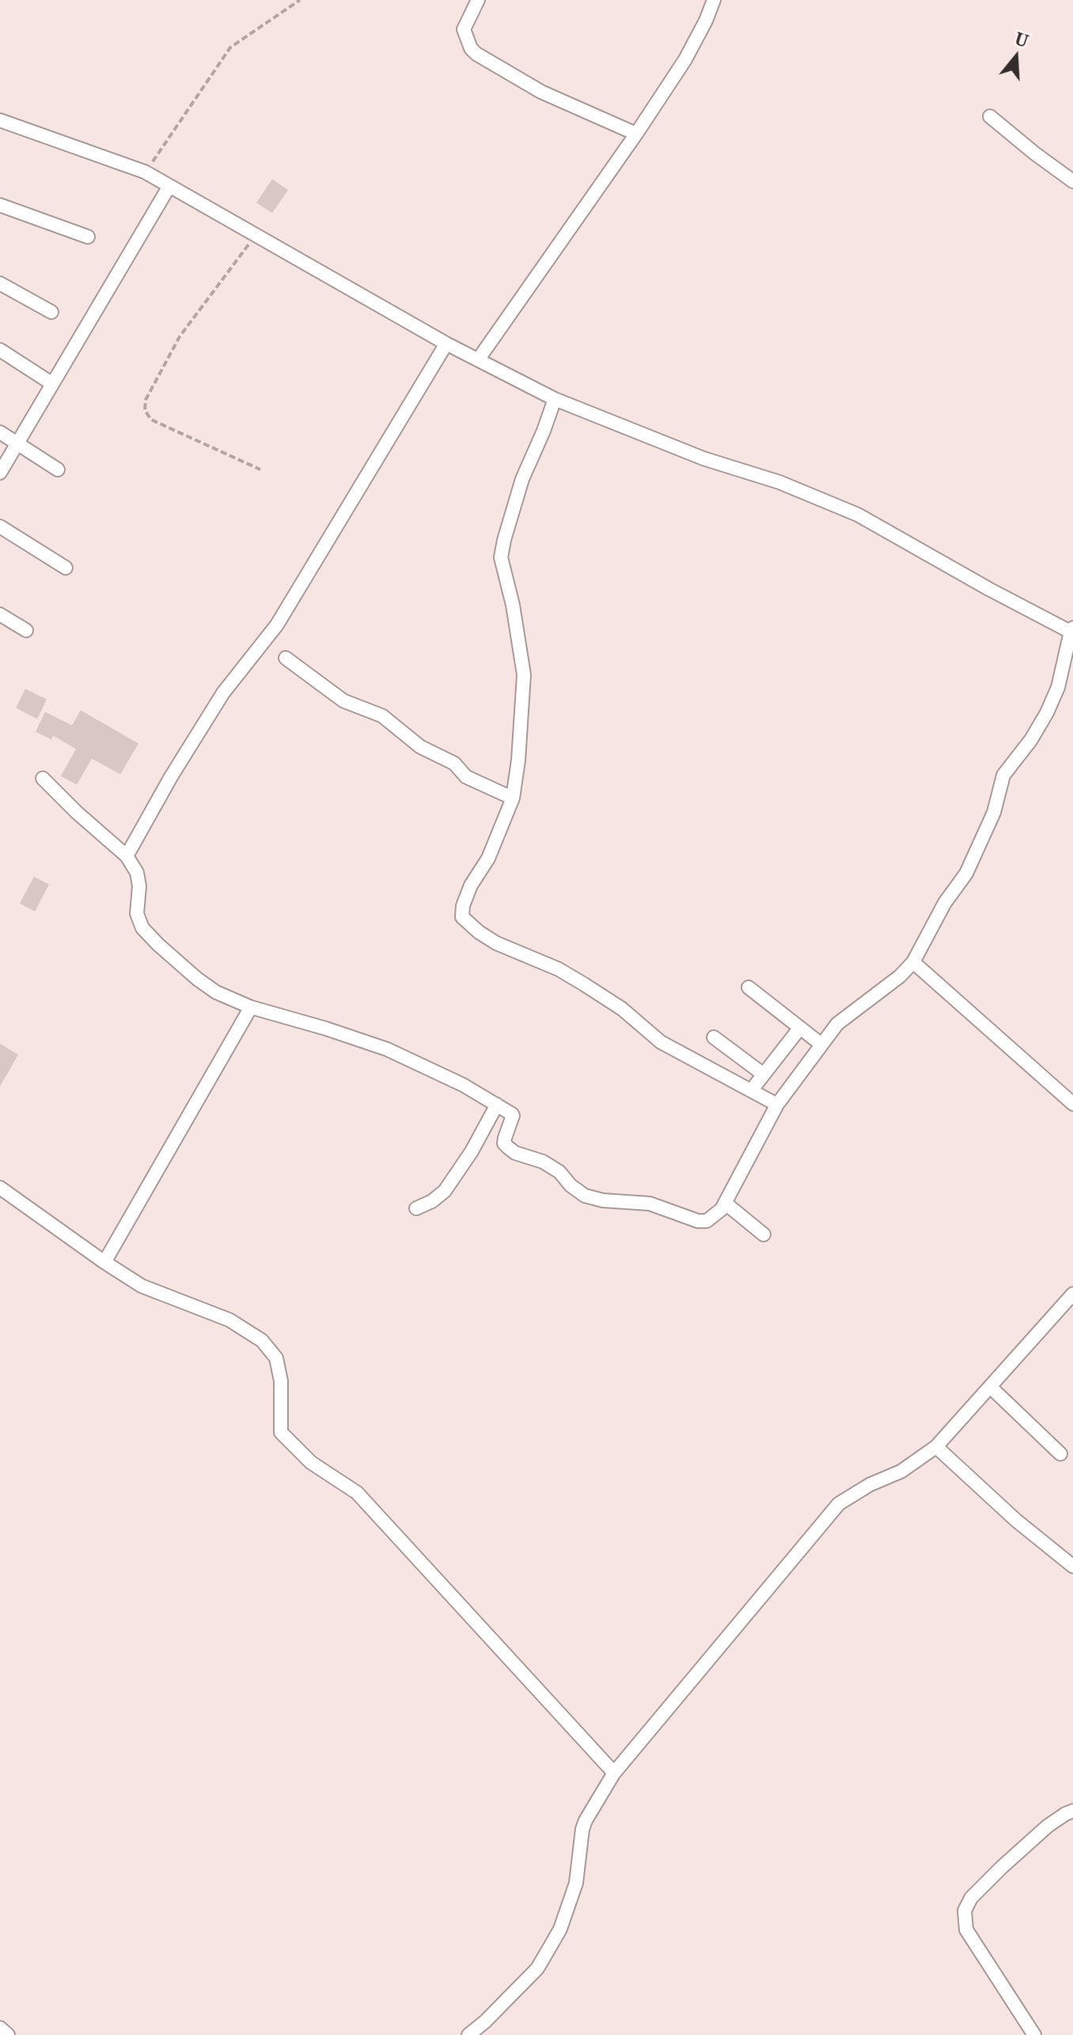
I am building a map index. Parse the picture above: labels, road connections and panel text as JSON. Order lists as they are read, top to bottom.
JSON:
{
  "north": "top"
}
